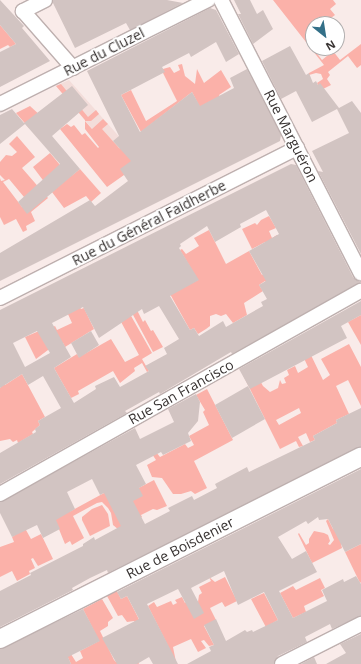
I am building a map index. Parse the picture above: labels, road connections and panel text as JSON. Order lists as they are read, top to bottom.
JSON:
{
  "streets": {
    "street": [
      "Rue du Cluzel",
      "Rue Marguéron",
      "Rue du Général Faidherbe",
      "Rue San Francisco",
      "Rue de Boisdenier"
    ]
  },
  "crossings": [
    ["Rue Marguéron", "Rue du Général Faidherbe"]
  ],
  "north": "bottom right"
}
